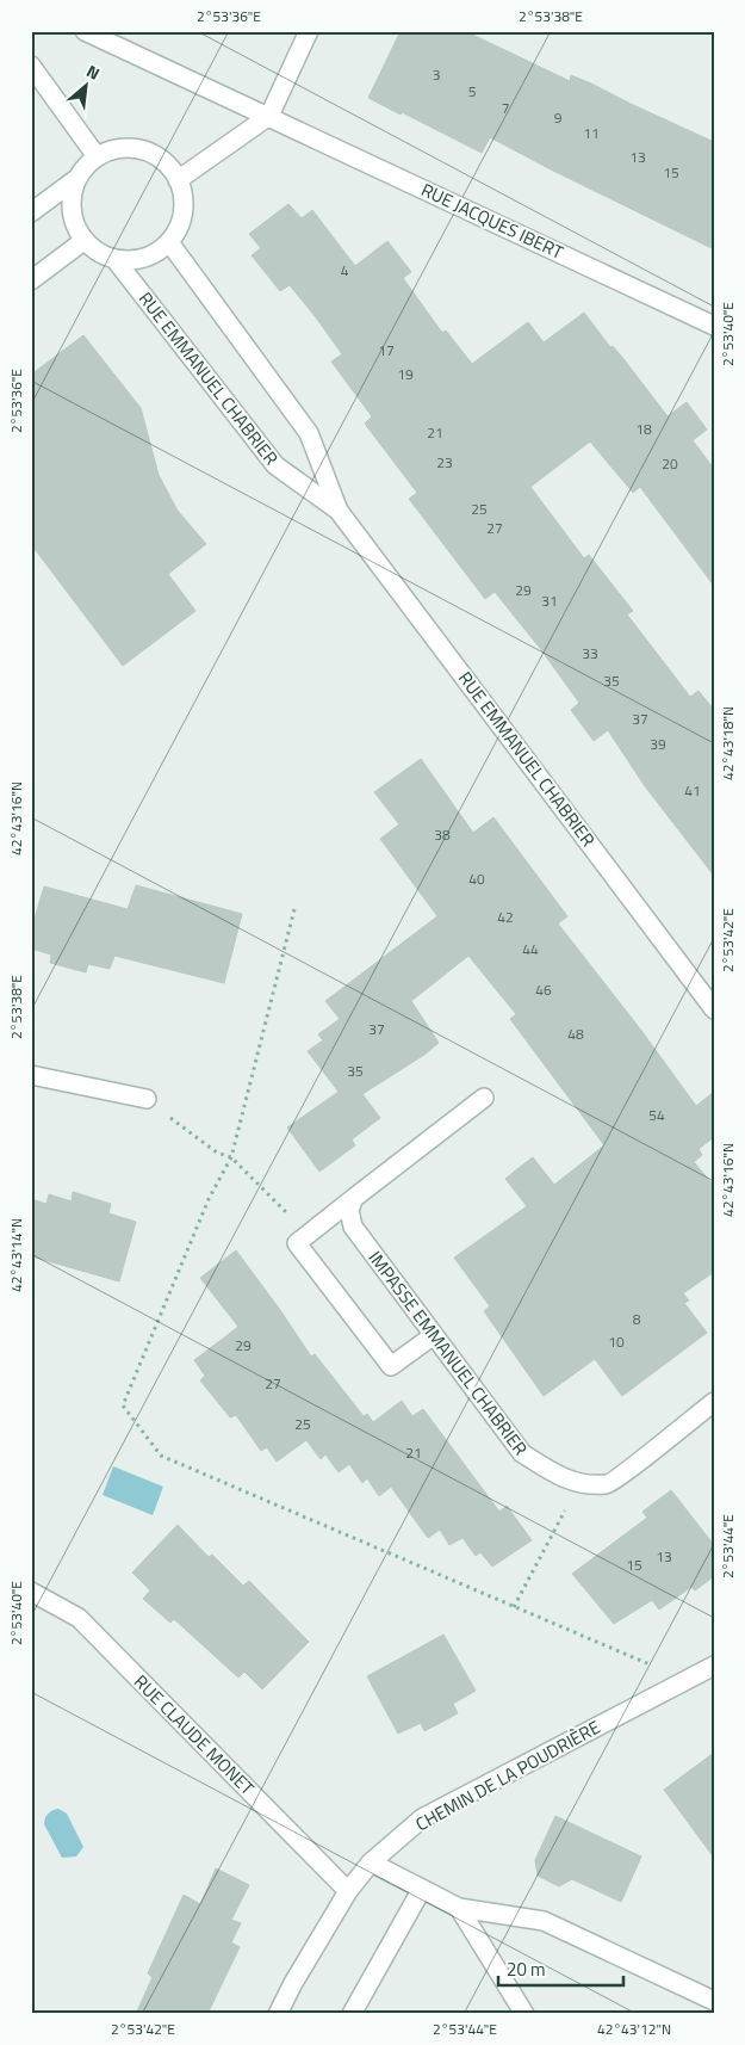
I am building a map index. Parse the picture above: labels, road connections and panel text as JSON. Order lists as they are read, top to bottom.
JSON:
{
  "streets": {
    "street": [
      "RUE JACQUES IBERT",
      "RUE EMMANUEL CHABRIER",
      "IMPASSE EMMANUEL CHABRIER",
      "RUE CLAUDE MONET",
      "CHEMIN DE LA POUDRIÈRE"
    ]
  },
  "crossings": [
    ["RUE CLAUDE MONET", "CHEMIN DE LA POUDRIÈRE"]
  ],
  "house_numbers": [
    "3",
    "5",
    "7",
    "9",
    "11",
    "13",
    "15",
    "4",
    "17",
    "19",
    "18",
    "21",
    "23",
    "20",
    "25",
    "27",
    "29",
    "31",
    "33",
    "35",
    "37",
    "39",
    "41",
    "38",
    "40",
    "42",
    "44",
    "46",
    "37",
    "48",
    "35",
    "54",
    "8",
    "10",
    "29",
    "27",
    "25",
    "21",
    "13",
    "15"
  ],
  "scale_bar": "20 m",
  "north": "top right",
  "coordinates": [
    "2°53'36\"E",
    "2°53'38\"E",
    "2°53'40\"E",
    "42°43'18\"N",
    "42°43'16\"N",
    "2°53'42\"E",
    "42°43'14\"N",
    "2°53'44\"E",
    "42°43'12\"N"
  ]
}
